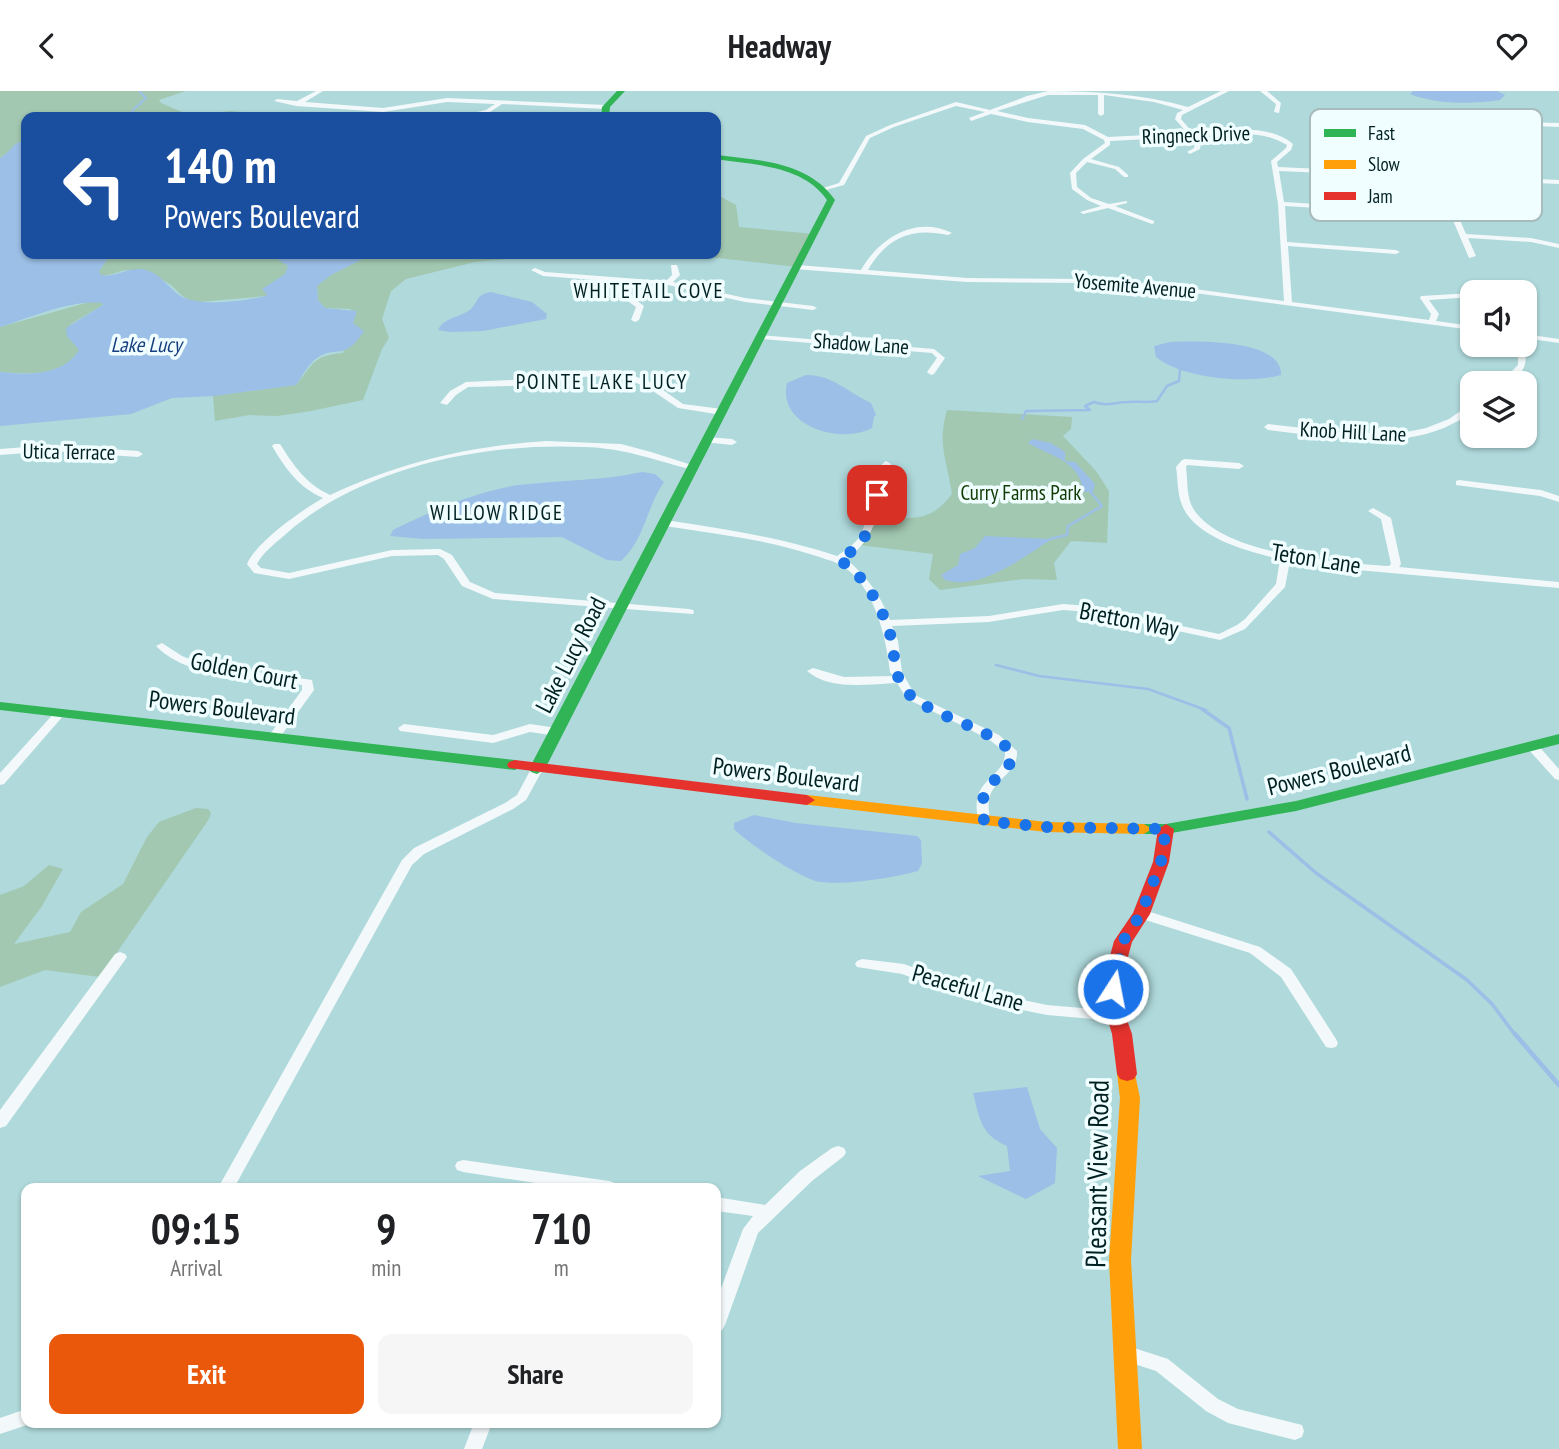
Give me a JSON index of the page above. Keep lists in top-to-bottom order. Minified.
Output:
{"streets":{"street":["Ringneck Drive","Yosemite Avenue","Shadow Lane","Knob Hill Lane","Utica Terrace","Teton Lane","Bretton Way","Lake Lucy Road","Golden Court","Powers Boulevard","Peaceful Lane","Pleasant View Road"]},"crossings":[["Yosemite Avenue","Lake Lucy Road"],["Shadow Lane","Lake Lucy Road"],["Lake Lucy Road","Powers Boulevard"],["Golden Court","Powers Boulevard"],["Powers Boulevard","Pleasant View Road"],["Peaceful Lane","Pleasant View Road"]],"districts":["WHITETAIL COVE","POINTE LAKE LUCY","WILLOW RIDGE"],"water":["Lake Lucy"],"parks":["Curry Farms Park"],"legend":["Fast","Slow","Jam"],"page":{"header":"Headway","turn":["140 m","Powers Boulevard"],"eta":["09:15","Arrival","9","min","710","m"],"buttons":["Exit","Share"]}}
